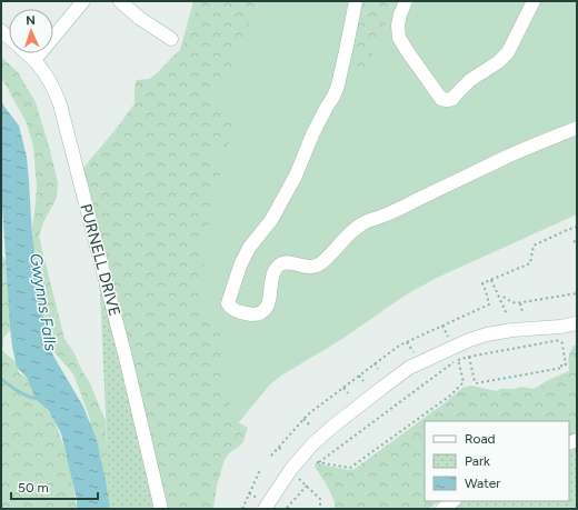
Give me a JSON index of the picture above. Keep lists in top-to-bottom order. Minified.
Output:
{"streets":{"street":["PURNELL DRIVE"]},"water":["Gwynns Falls"],"legend":["Road","Park","Water"],"scale_bar":"50 m","north":"top"}
